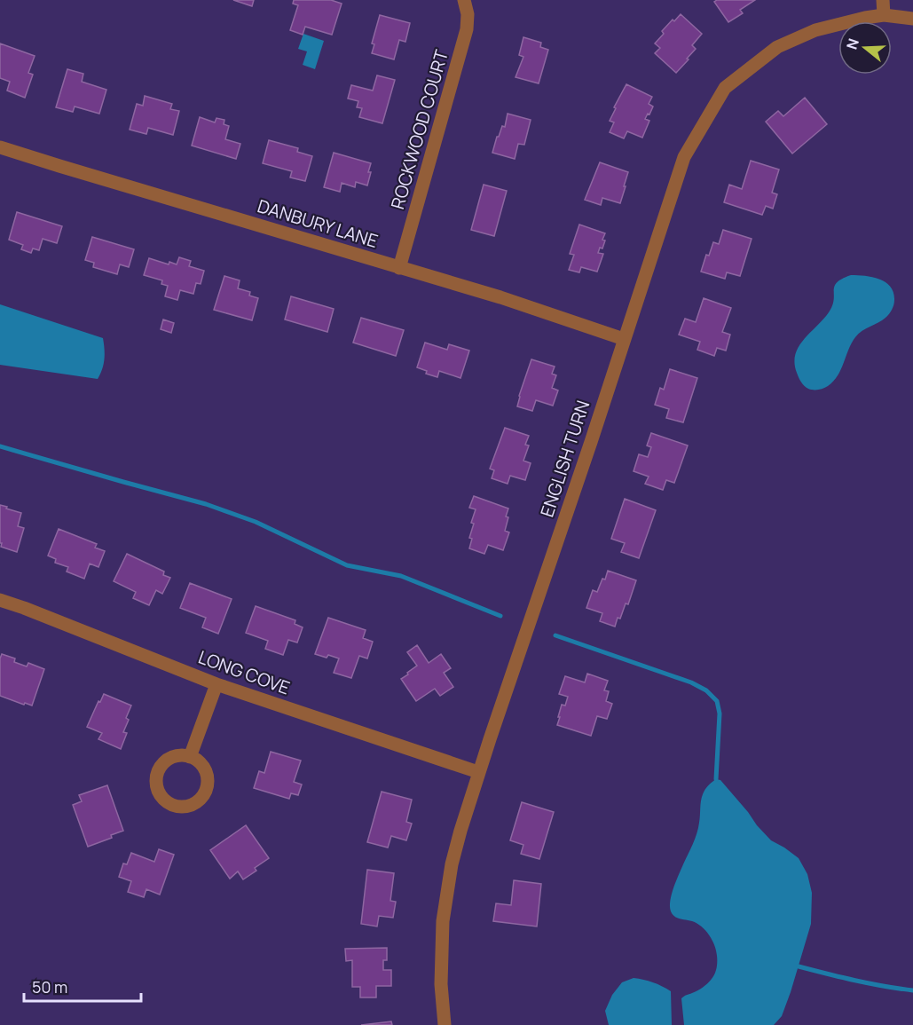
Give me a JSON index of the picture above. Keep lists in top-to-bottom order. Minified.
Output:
{"streets":{"street":["ROCKWOOD COURT","DANBURY LANE","ENGLISH TURN","LONG COVE"]},"crossings":[["ROCKWOOD COURT","DANBURY LANE"],["DANBURY LANE","ENGLISH TURN"],["ENGLISH TURN","LONG COVE"]],"scale_bar":"50 m","north":"left"}
